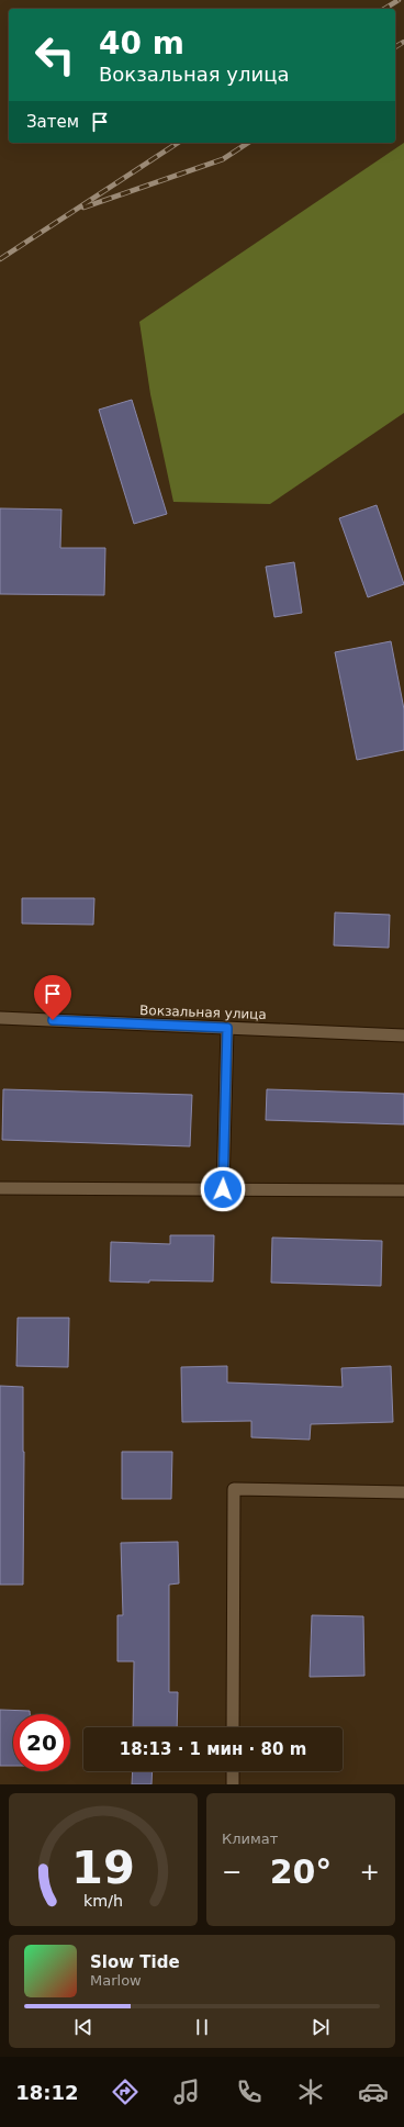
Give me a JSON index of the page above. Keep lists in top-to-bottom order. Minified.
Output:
{"streets":{"street":["Вокзальная улица"]},"page":{"turn":["40 m","Вокзальная улица"],"then":"Затем","limit":"20","trip":"18:13 · 1 мин · 80 m","tile":"Климат","heat":["−","20°","+"],"song":["Slow Tide","Marlow"],"tabs":"18:12","gauge":["19","km/h"]}}
